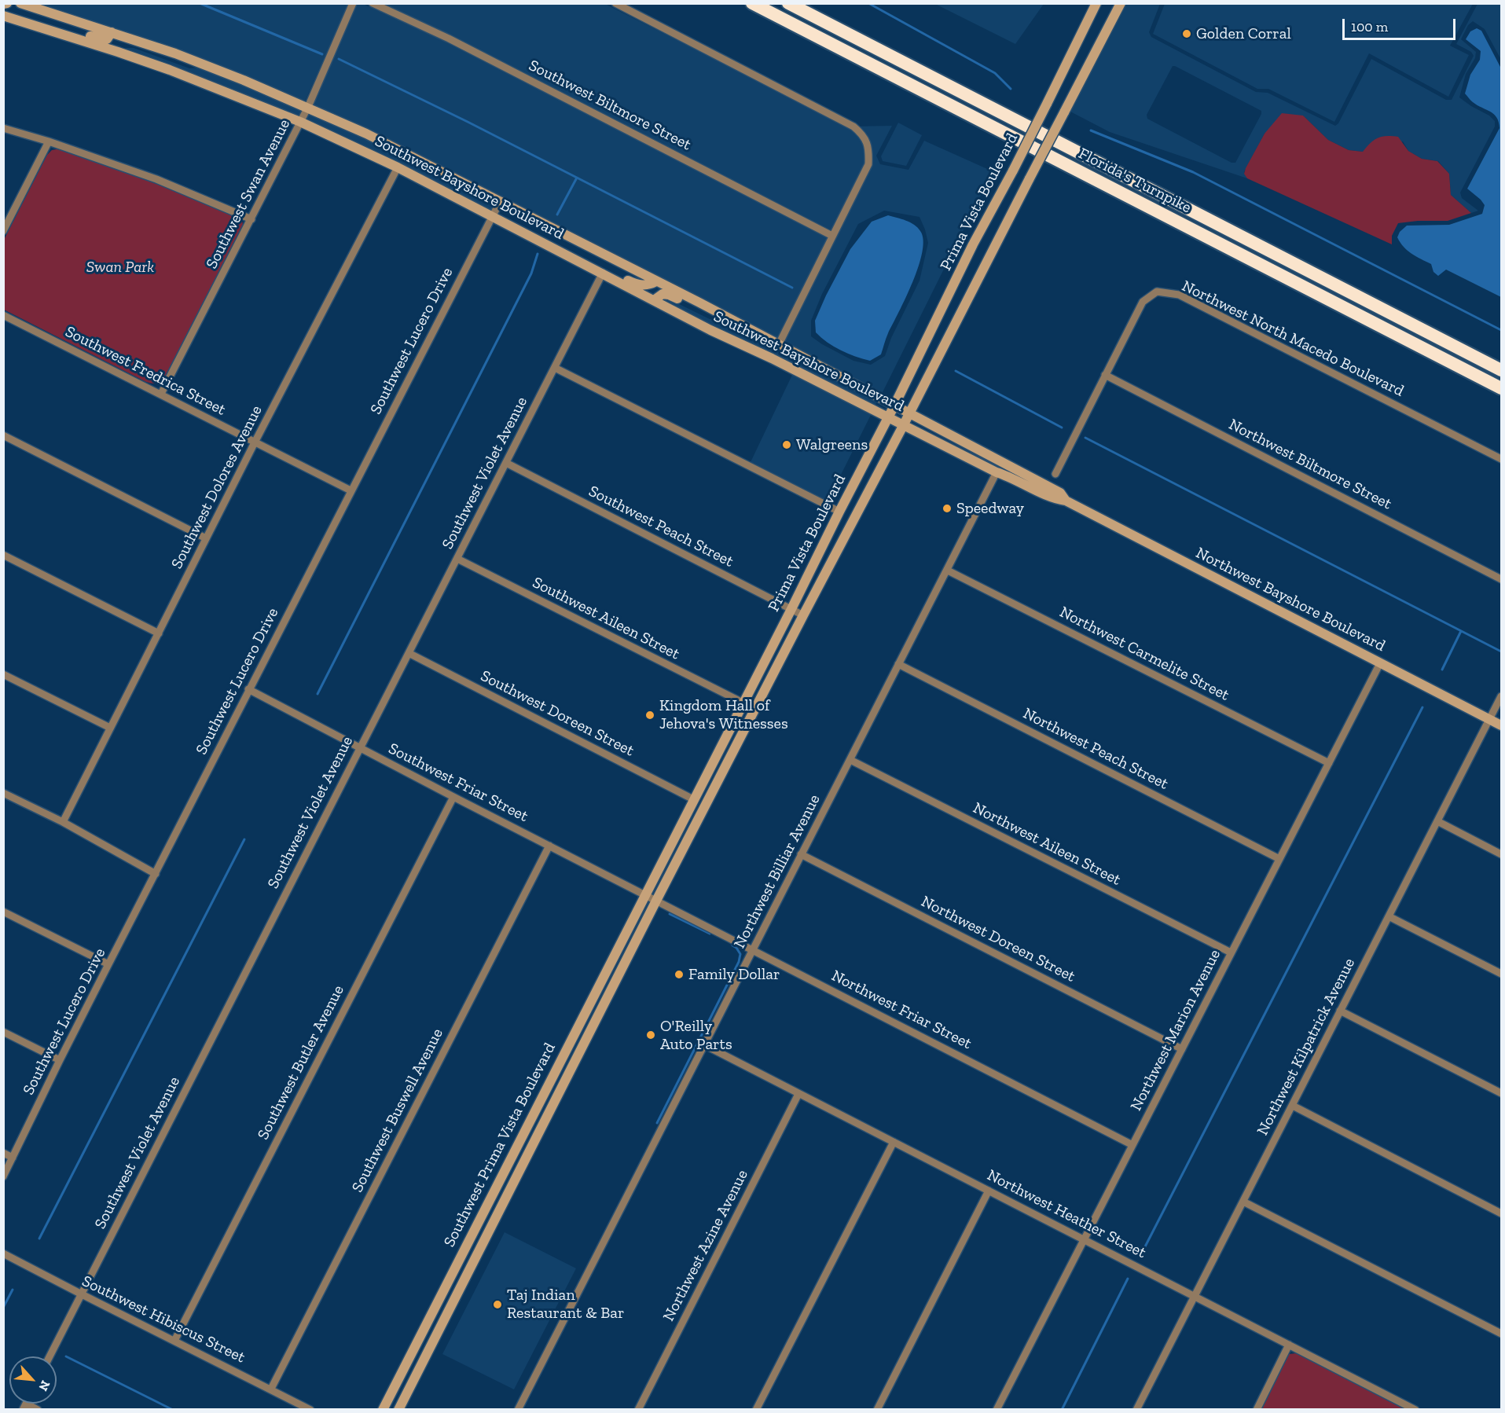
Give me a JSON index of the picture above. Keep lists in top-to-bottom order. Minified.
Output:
{"streets":{"highway":["Florida's Turnpike"],"main road":["Southwest Bayshore Boulevard","Prima Vista Boulevard","Northwest Bayshore Boulevard","Southwest Prima Vista Boulevard"],"street":["Southwest Biltmore Street","Southwest Swan Avenue","Northwest North Macedo Boulevard","Southwest Lucero Drive","Southwest Fredrica Street","Northwest Biltmore Street","Southwest Violet Avenue","Southwest Dolores Avenue","Southwest Peach Street","Southwest Aileen Street","Northwest Carmelite Street","Southwest Doreen Street","Northwest Peach Street","Southwest Friar Street","Northwest Aileen Street","Northwest Billiar Avenue","Northwest Doreen Street","Northwest Friar Street","Northwest Marion Avenue","Northwest Kilpatrick Avenue","Southwest Butler Avenue","Southwest Buswell Avenue","Northwest Heather Street","Northwest Azine Avenue","Southwest Hibiscus Street"]},"crossings":[["Southwest Bayshore Boulevard","Southwest Swan Avenue"],["Southwest Bayshore Boulevard","Prima Vista Boulevard"],["Southwest Bayshore Boulevard","Southwest Lucero Drive"],["Southwest Bayshore Boulevard","Southwest Violet Avenue"],["Southwest Bayshore Boulevard","Southwest Dolores Avenue"],["Southwest Bayshore Boulevard","Northwest Bayshore Boulevard"],["Southwest Swan Avenue","Southwest Fredrica Street"],["Prima Vista Boulevard","Southwest Peach Street"],["Prima Vista Boulevard","Northwest Bayshore Boulevard"],["Prima Vista Boulevard","Southwest Aileen Street"],["Prima Vista Boulevard","Southwest Doreen Street"],["Prima Vista Boulevard","Southwest Friar Street"],["Prima Vista Boulevard","Northwest Friar Street"],["Prima Vista Boulevard","Southwest Prima Vista Boulevard"],["Northwest North Macedo Boulevard","Northwest Biltmore Street"],["Southwest Lucero Drive","Southwest Fredrica Street"],["Southwest Lucero Drive","Southwest Friar Street"],["Southwest Fredrica Street","Southwest Dolores Avenue"],["Southwest Violet Avenue","Southwest Peach Street"],["Southwest Violet Avenue","Southwest Aileen Street"],["Southwest Violet Avenue","Southwest Doreen Street"],["Southwest Violet Avenue","Southwest Friar Street"],["Southwest Violet Avenue","Southwest Hibiscus Street"],["Northwest Bayshore Boulevard","Northwest Billiar Avenue"],["Northwest Bayshore Boulevard","Northwest Marion Avenue"],["Northwest Bayshore Boulevard","Northwest Kilpatrick Avenue"],["Northwest Carmelite Street","Northwest Billiar Avenue"],["Northwest Carmelite Street","Northwest Marion Avenue"],["Northwest Peach Street","Northwest Billiar Avenue"],["Northwest Peach Street","Northwest Marion Avenue"],["Southwest Friar Street","Northwest Friar Street"],["Southwest Friar Street","Southwest Butler Avenue"],["Southwest Friar Street","Southwest Buswell Avenue"],["Southwest Friar Street","Southwest Prima Vista Boulevard"],["Northwest Aileen Street","Northwest Billiar Avenue"],["Northwest Aileen Street","Northwest Marion Avenue"],["Northwest Billiar Avenue","Northwest Doreen Street"],["Northwest Billiar Avenue","Northwest Friar Street"],["Northwest Billiar Avenue","Northwest Heather Street"],["Northwest Doreen Street","Northwest Marion Avenue"],["Northwest Friar Street","Northwest Marion Avenue"],["Northwest Friar Street","Southwest Prima Vista Boulevard"],["Northwest Marion Avenue","Northwest Heather Street"],["Northwest Kilpatrick Avenue","Northwest Heather Street"],["Southwest Butler Avenue","Southwest Hibiscus Street"],["Southwest Buswell Avenue","Southwest Hibiscus Street"],["Northwest Heather Street","Northwest Azine Avenue"]],"parks":["Swan Park"],"places":["Golden Corral","Walgreens","Speedway","Kingdom Hall of Jehova's Witnesses","Family Dollar","O'Reilly Auto Parts","Taj Indian Restaurant & Bar"],"scale_bar":"100 m","north":"bottom right"}
